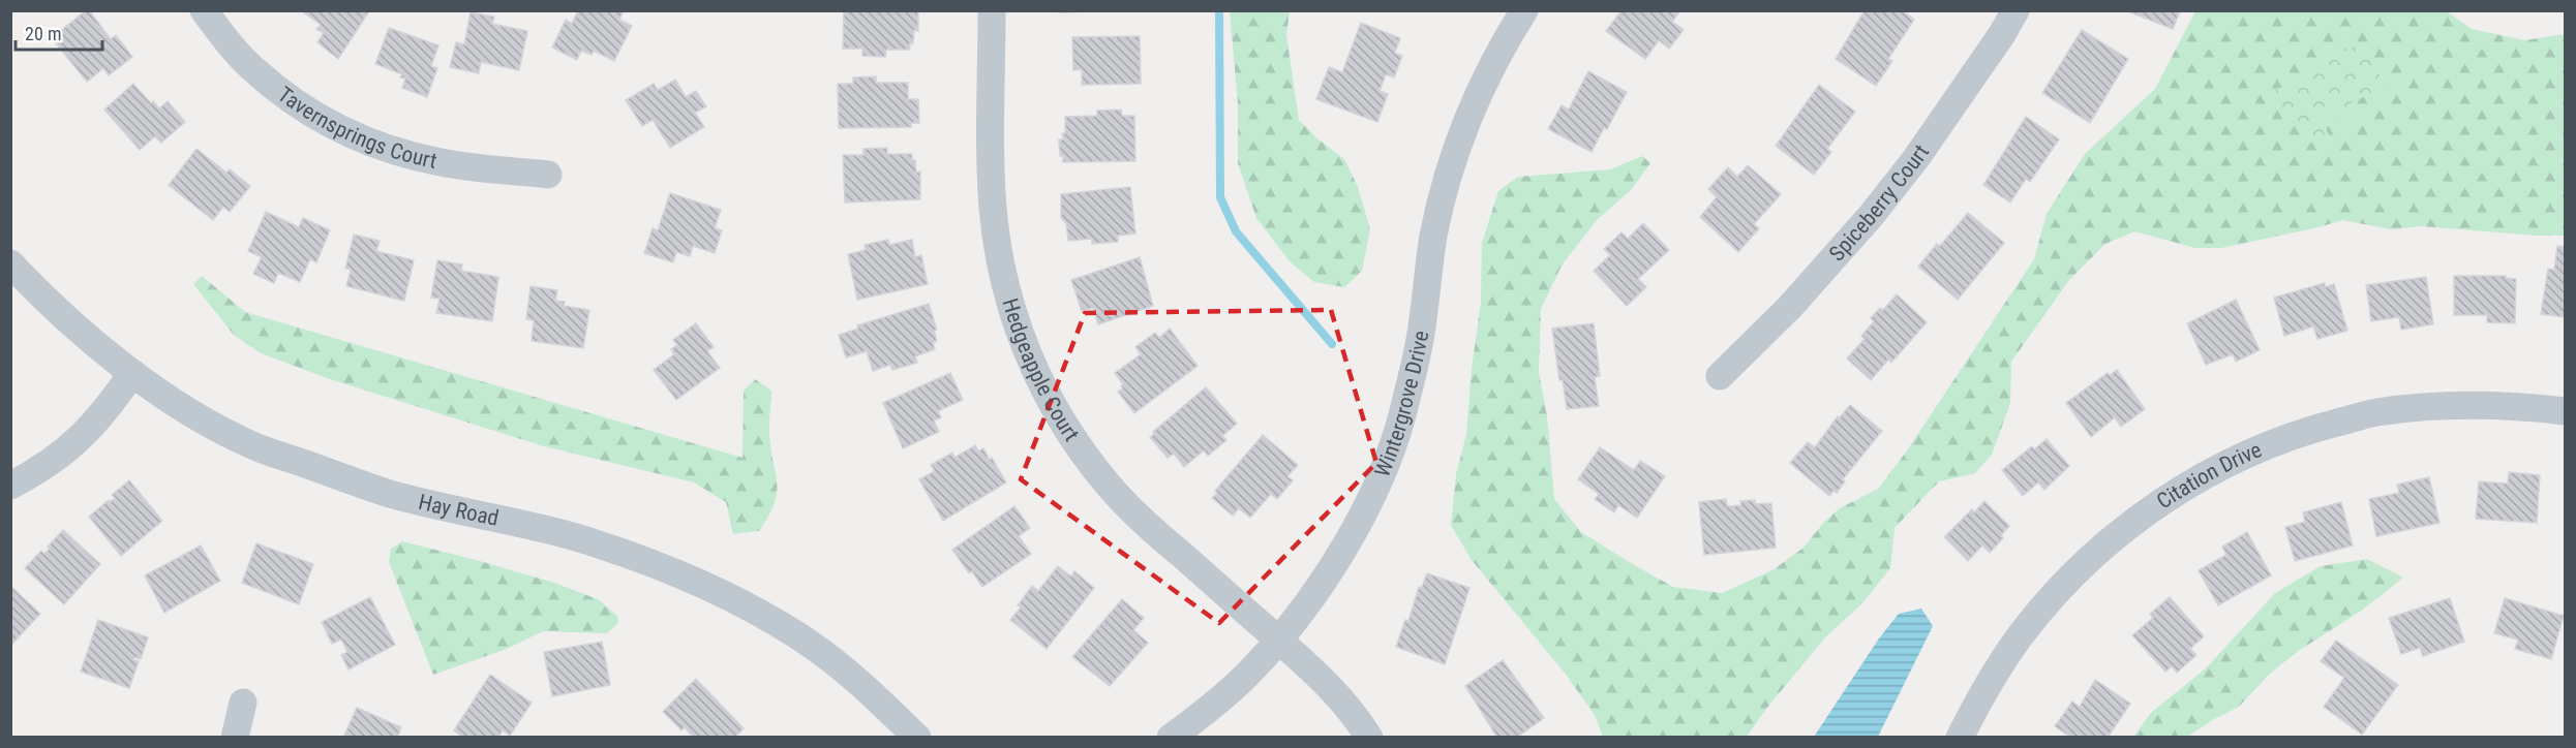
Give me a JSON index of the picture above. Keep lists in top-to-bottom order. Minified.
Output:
{"streets":{"street":["Tavernsprings Court","Spiceberry Court","Hedgeapple Court","Wintergrove Drive","Citation Drive","Hay Road"]},"crossings":[["Hedgeapple Court","Wintergrove Drive"]],"scale_bar":"20 m"}
